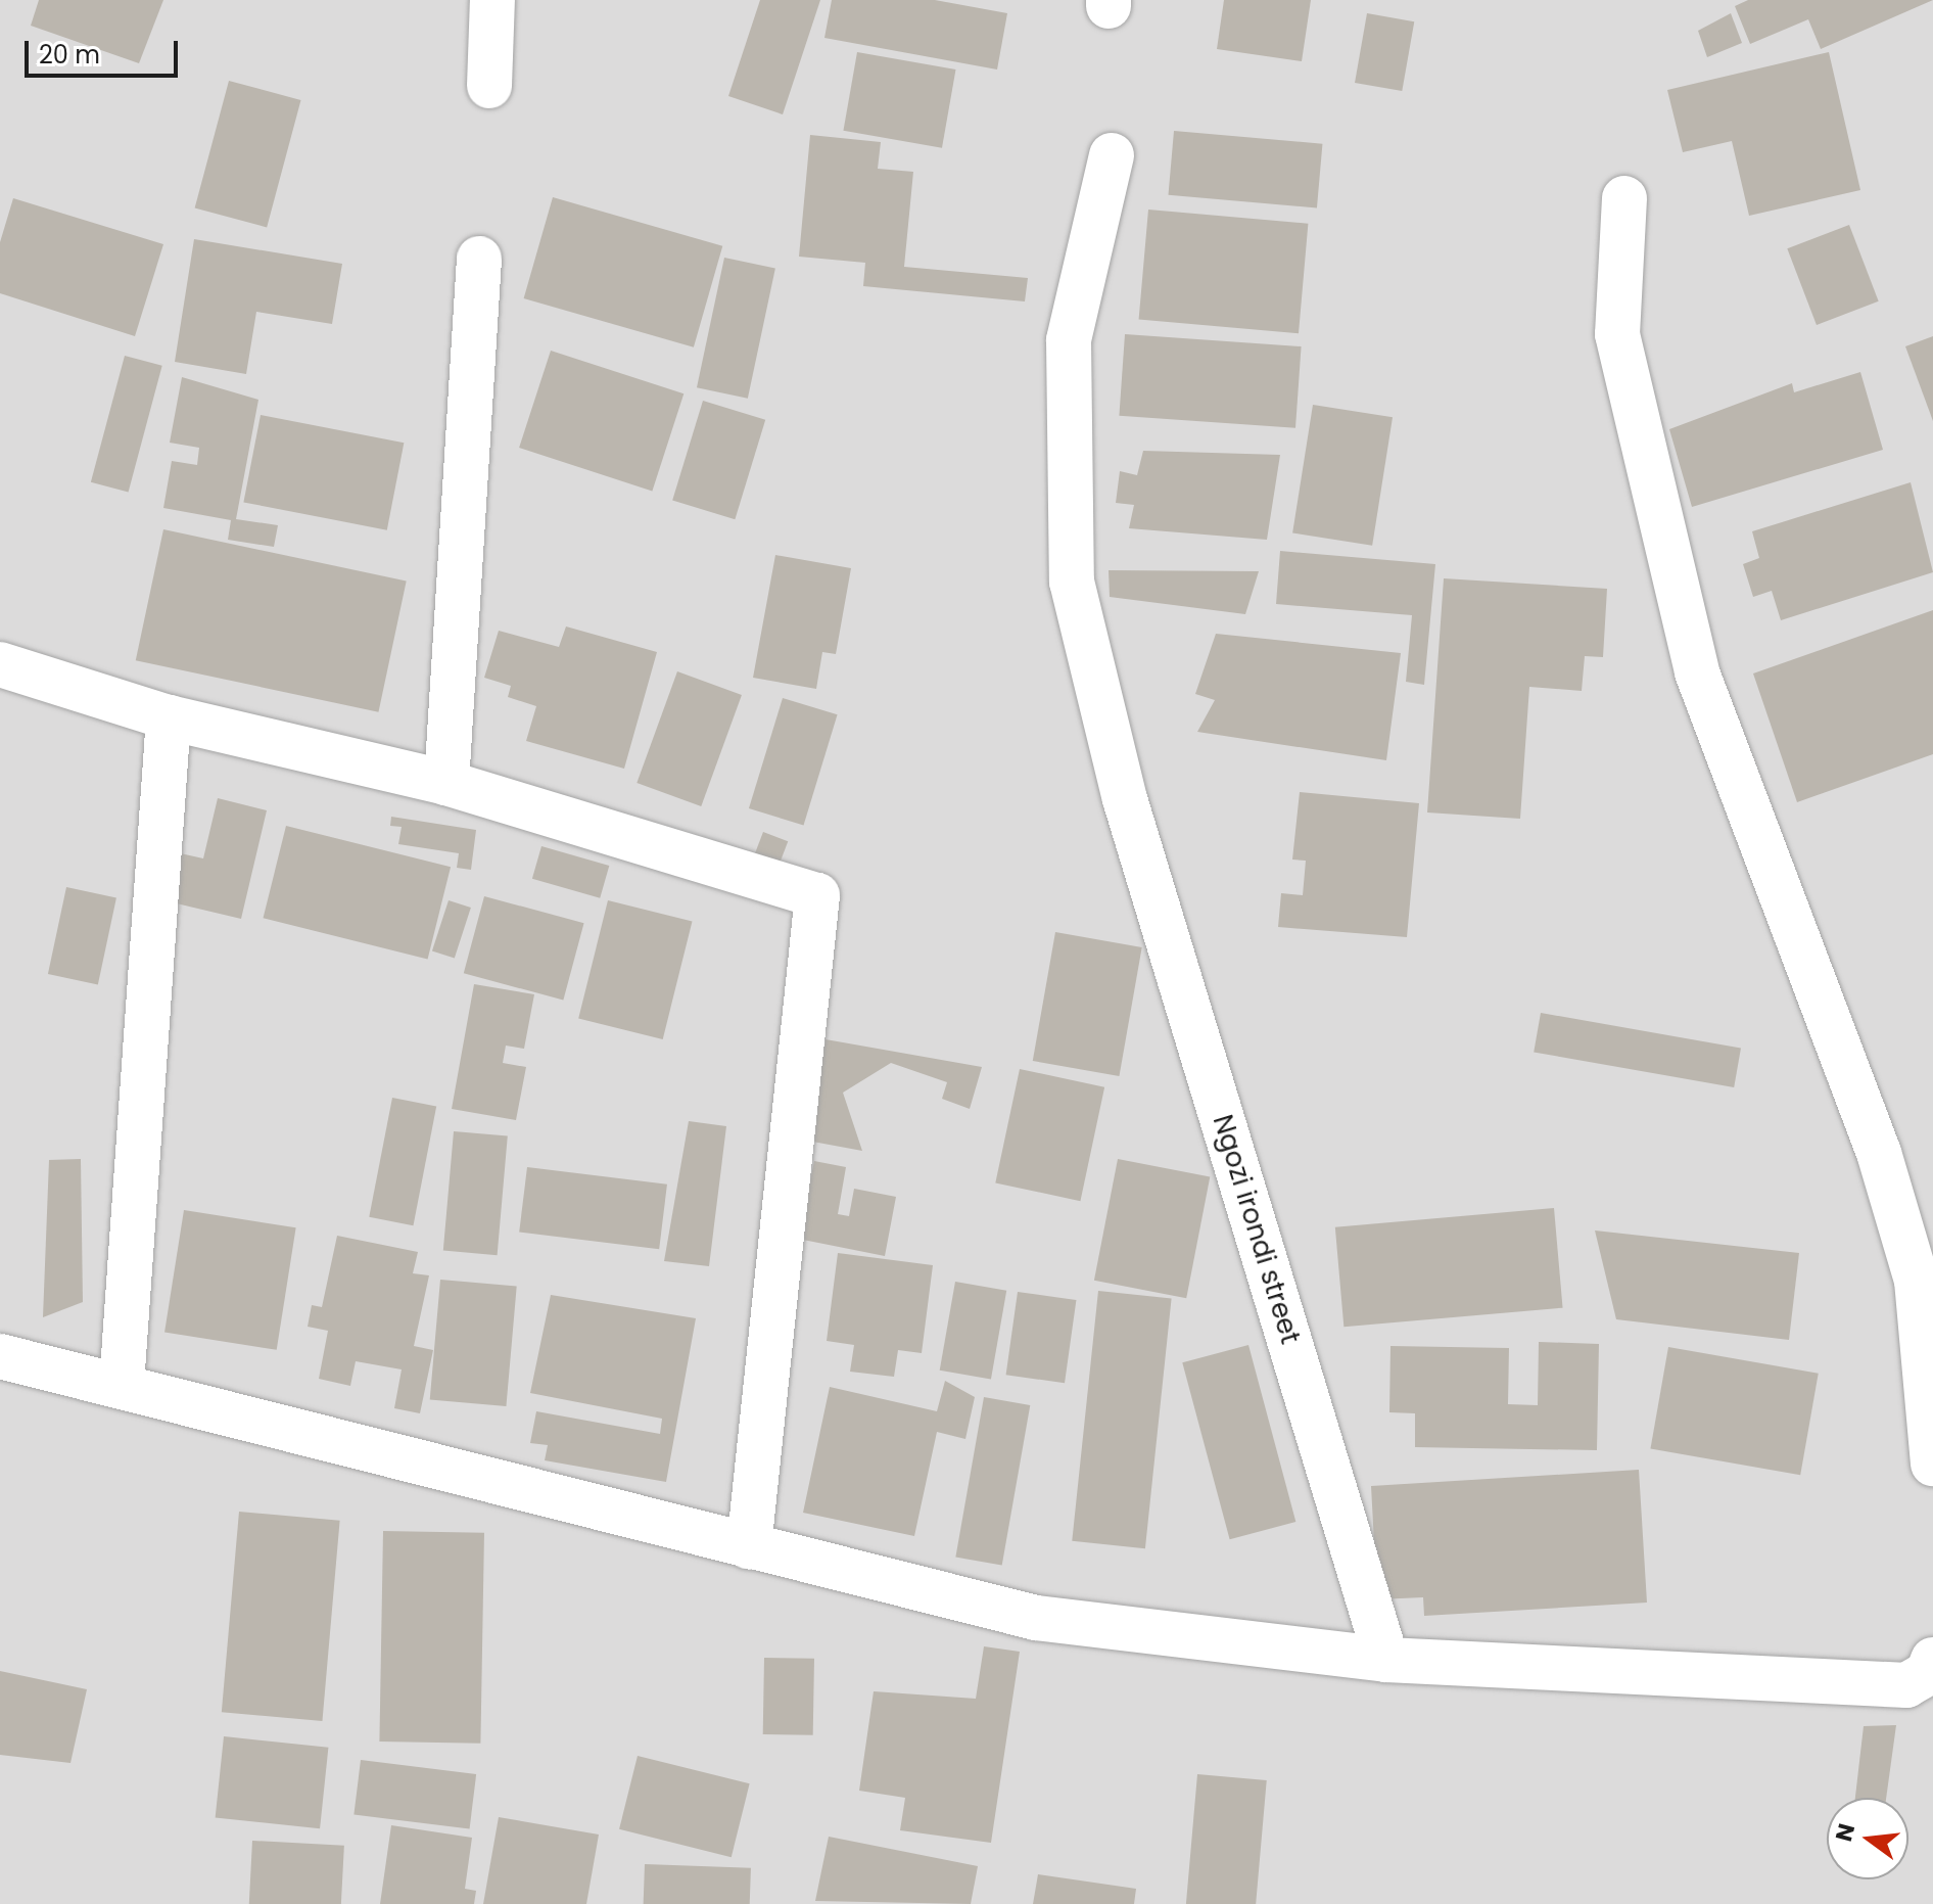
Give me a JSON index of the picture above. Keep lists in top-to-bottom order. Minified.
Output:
{"streets":{"street":["Ngozi irondi street"]},"scale_bar":"20 m","north":"left"}
